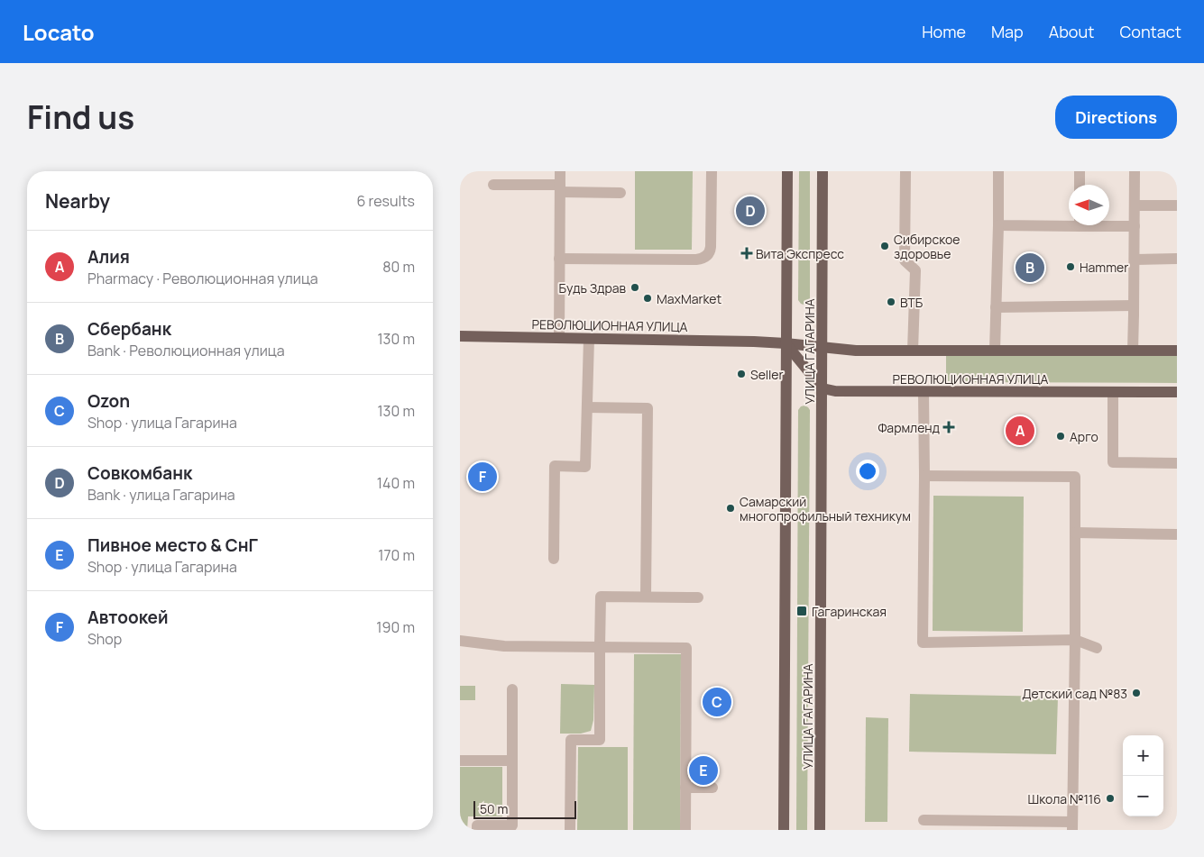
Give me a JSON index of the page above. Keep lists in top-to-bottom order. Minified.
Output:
{"streets":{"main road":["РЕВОЛЮЦИОННАЯ УЛИЦА","УЛИЦА ГАГАРИНА"]},"crossings":[["РЕВОЛЮЦИОННАЯ УЛИЦА","УЛИЦА ГАГАРИНА"]],"places":{"other":["Сибирское здоровье","Hammer","Будь Здрав","MaxMarket","ВТБ","Seller","Арго","Самарский многопрофильный техникум","Детский сад №83","Школа №116"],"health":["Вита Экспресс","Фармленд"],"transit":["Гагаринская"]},"scale_bar":"50 m","north":"left","page":{"header":"Locato","nav":["Home","Map","About","Contact"],"title":"Find us","buttons":"Directions","heading":["Nearby","6 results"],"pins":["D","B","A","F","C","E"],"list":[{"mark":"A","name":"Алия","note":"Pharmacy · Революционная улица","value":"80 m"},{"mark":"B","name":"Сбербанк","note":"Bank · Революционная улица","value":"130 m"},{"mark":"C","name":"Ozon","note":"Shop · улица Гагарина","value":"130 m"},{"mark":"D","name":"Совкомбанк","note":"Bank · улица Гагарина","value":"140 m"},{"mark":"E","name":"Пивное место & СнГ","note":"Shop · улица Гагарина","value":"170 m"},{"mark":"F","name":"Автоокей","note":"Shop","value":"190 m"}],"map_buttons":["+","−"],"scale":"50 m"}}
